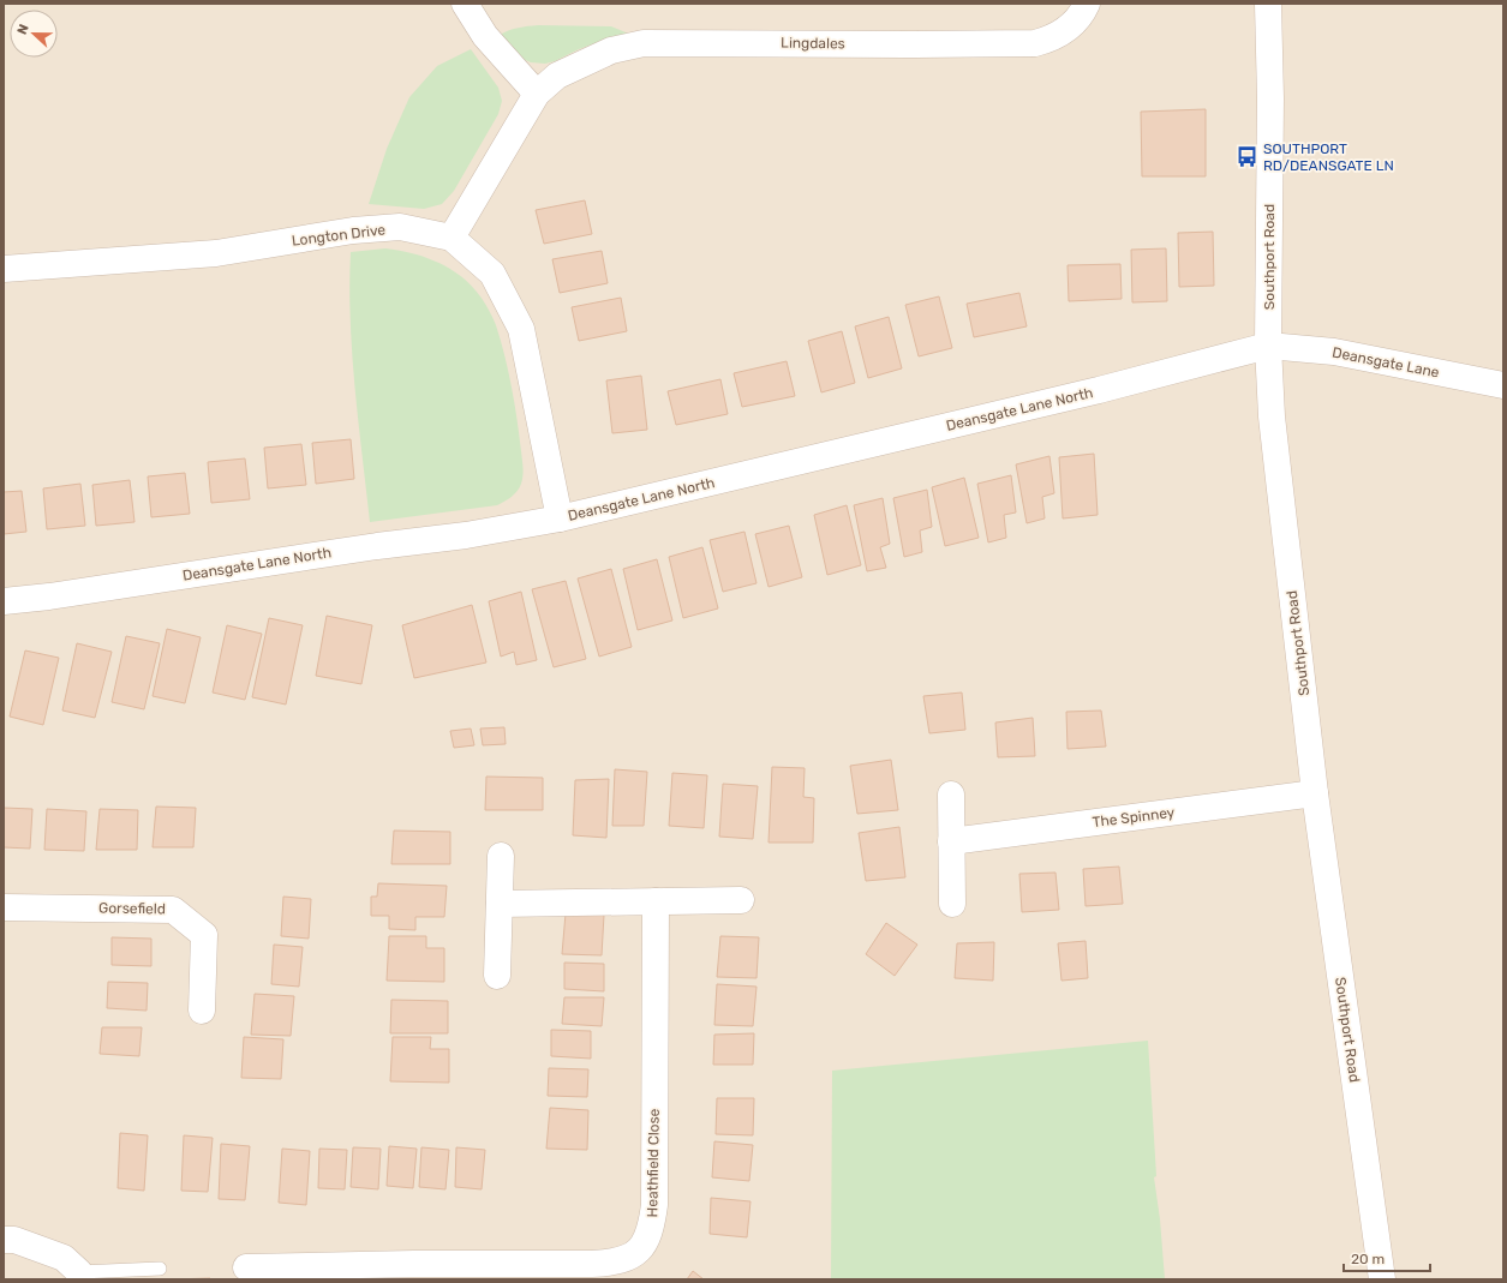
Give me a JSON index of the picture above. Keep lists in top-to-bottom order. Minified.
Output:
{"streets":{"street":["Lingdales","Longton Drive","Southport Road","Deansgate Lane","Deansgate Lane North","The Spinney","Gorsefield","Heathfield Close"]},"crossings":[["Lingdales","Longton Drive"],["Longton Drive","Deansgate Lane North"],["Southport Road","Deansgate Lane"],["Southport Road","Deansgate Lane North"],["Southport Road","The Spinney"],["Deansgate Lane","Deansgate Lane North"]],"places":{"bus stop":["SOUTHPORT RD/DEANSGATE LN"]},"scale_bar":"20 m","north":"left"}
